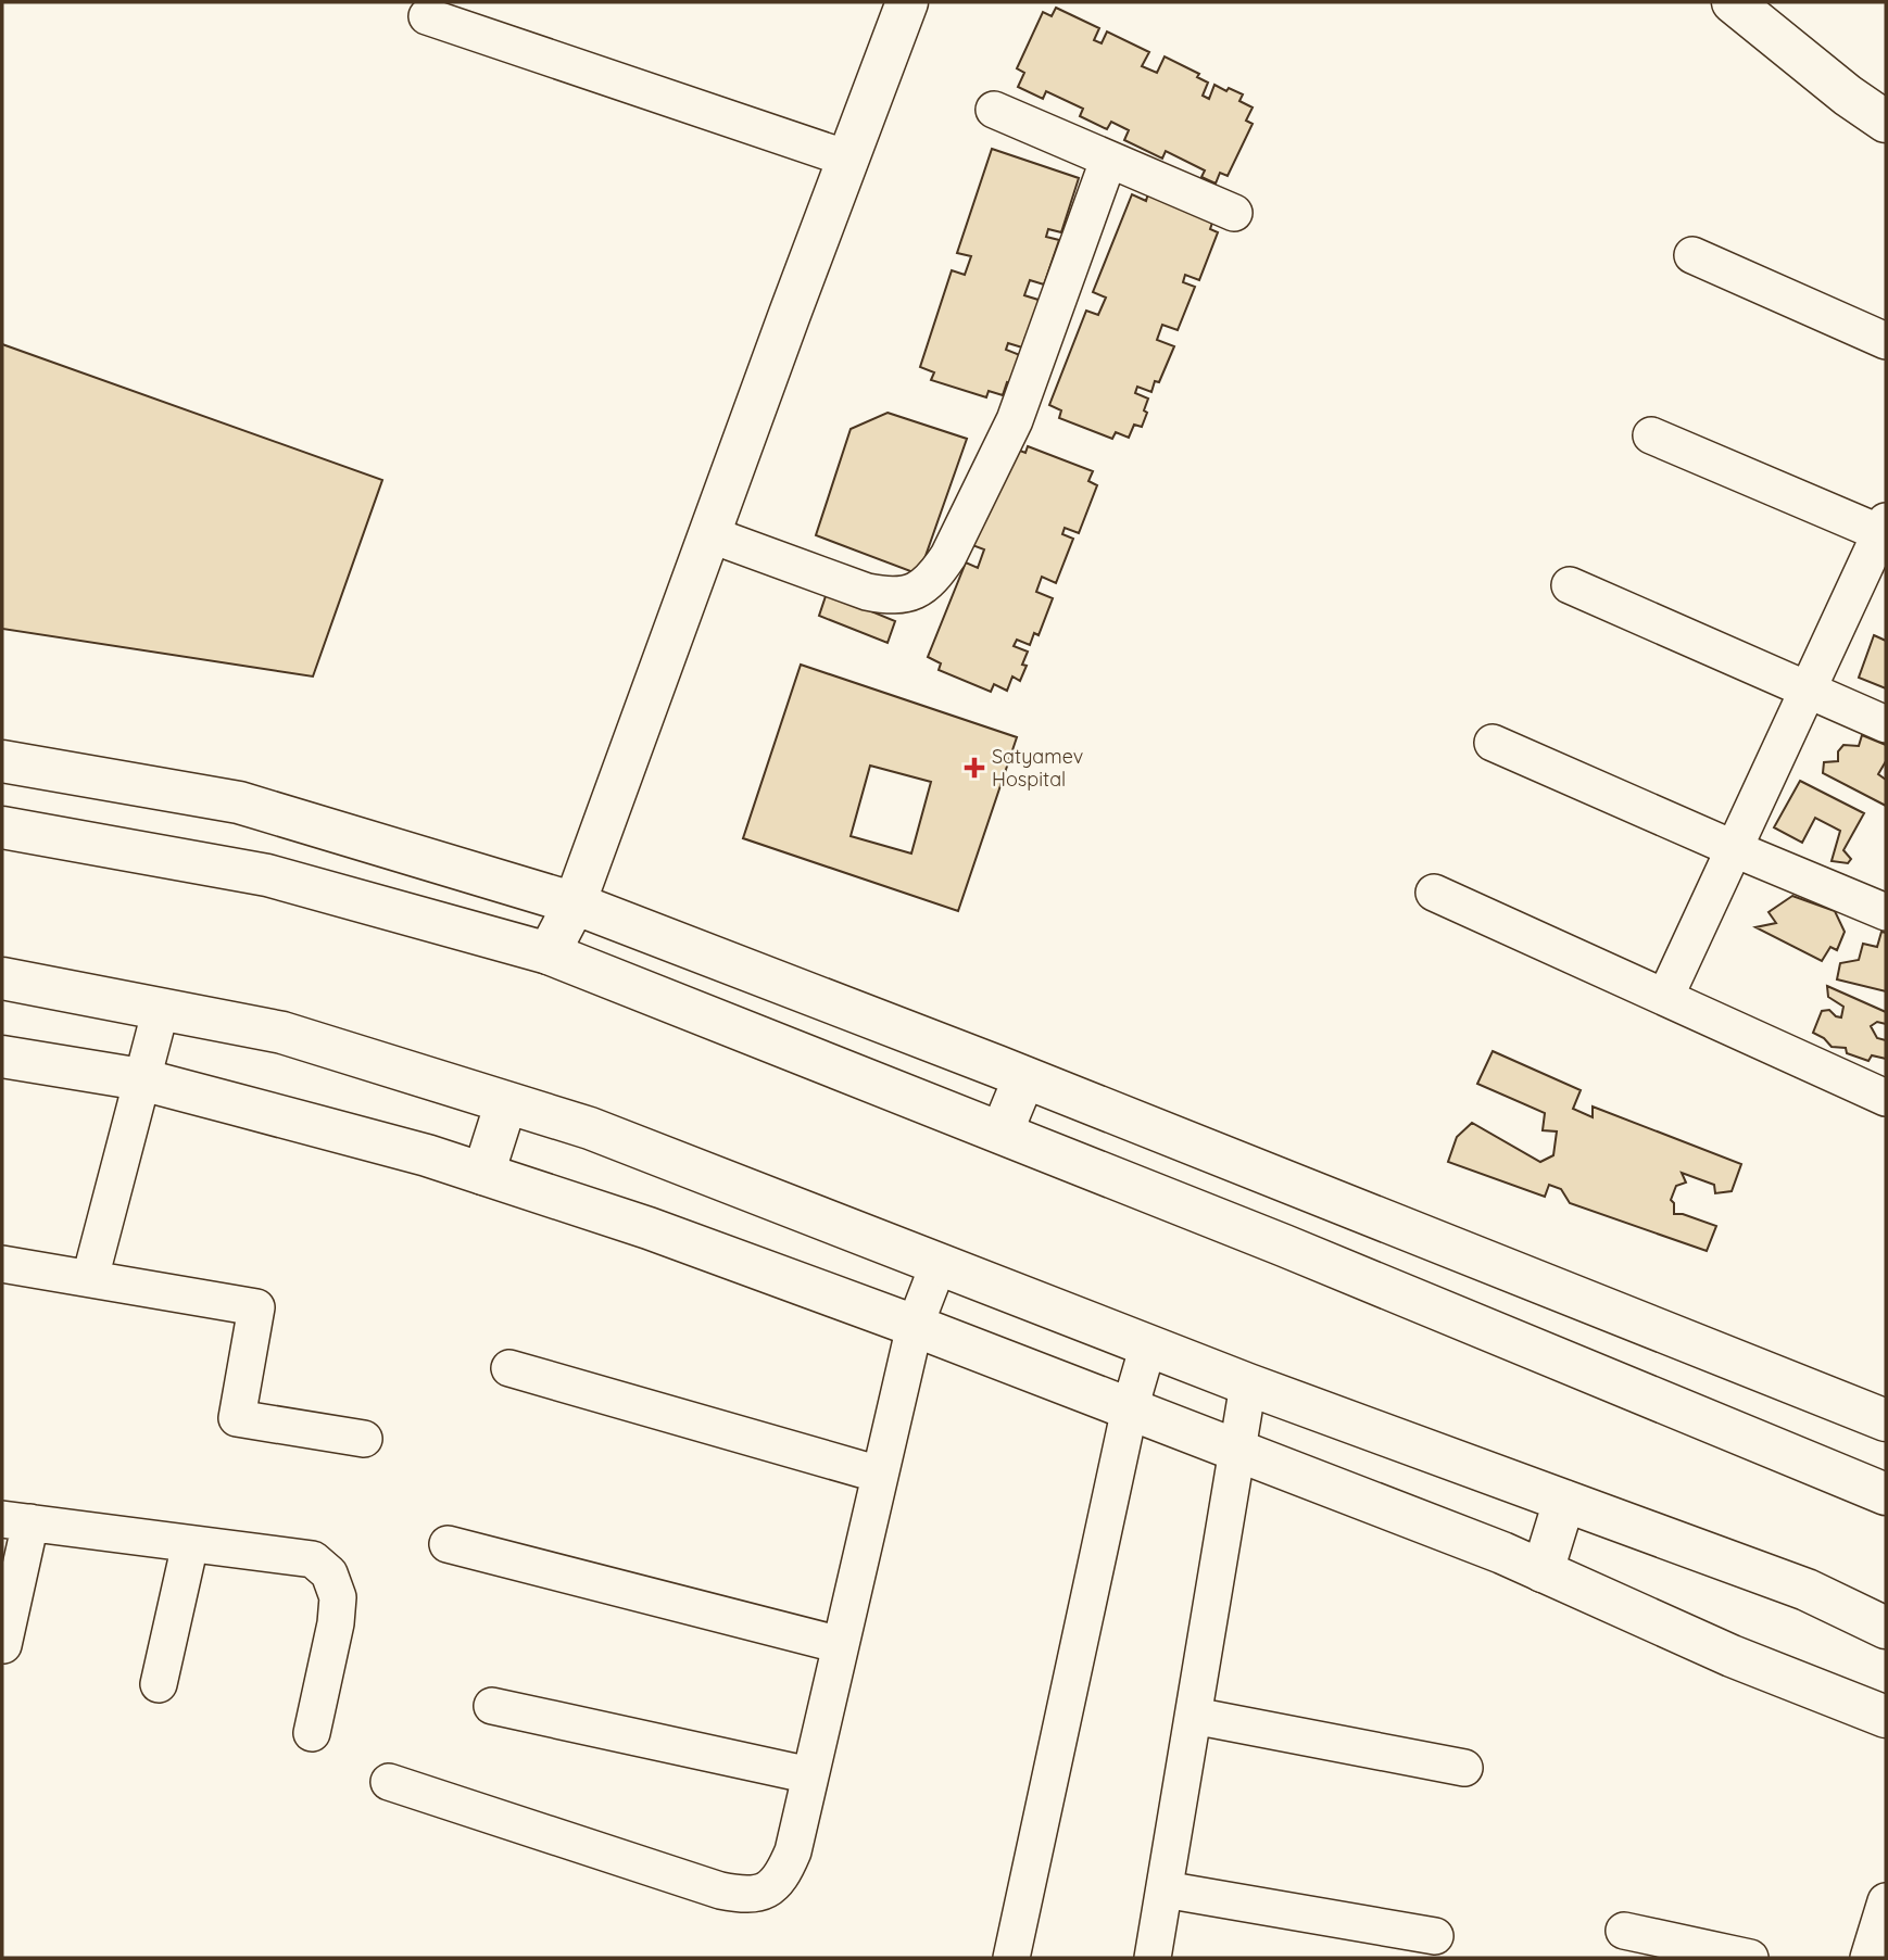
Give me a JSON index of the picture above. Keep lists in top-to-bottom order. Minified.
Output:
{"places":{"health":["Satyamev Hospital"]}}
